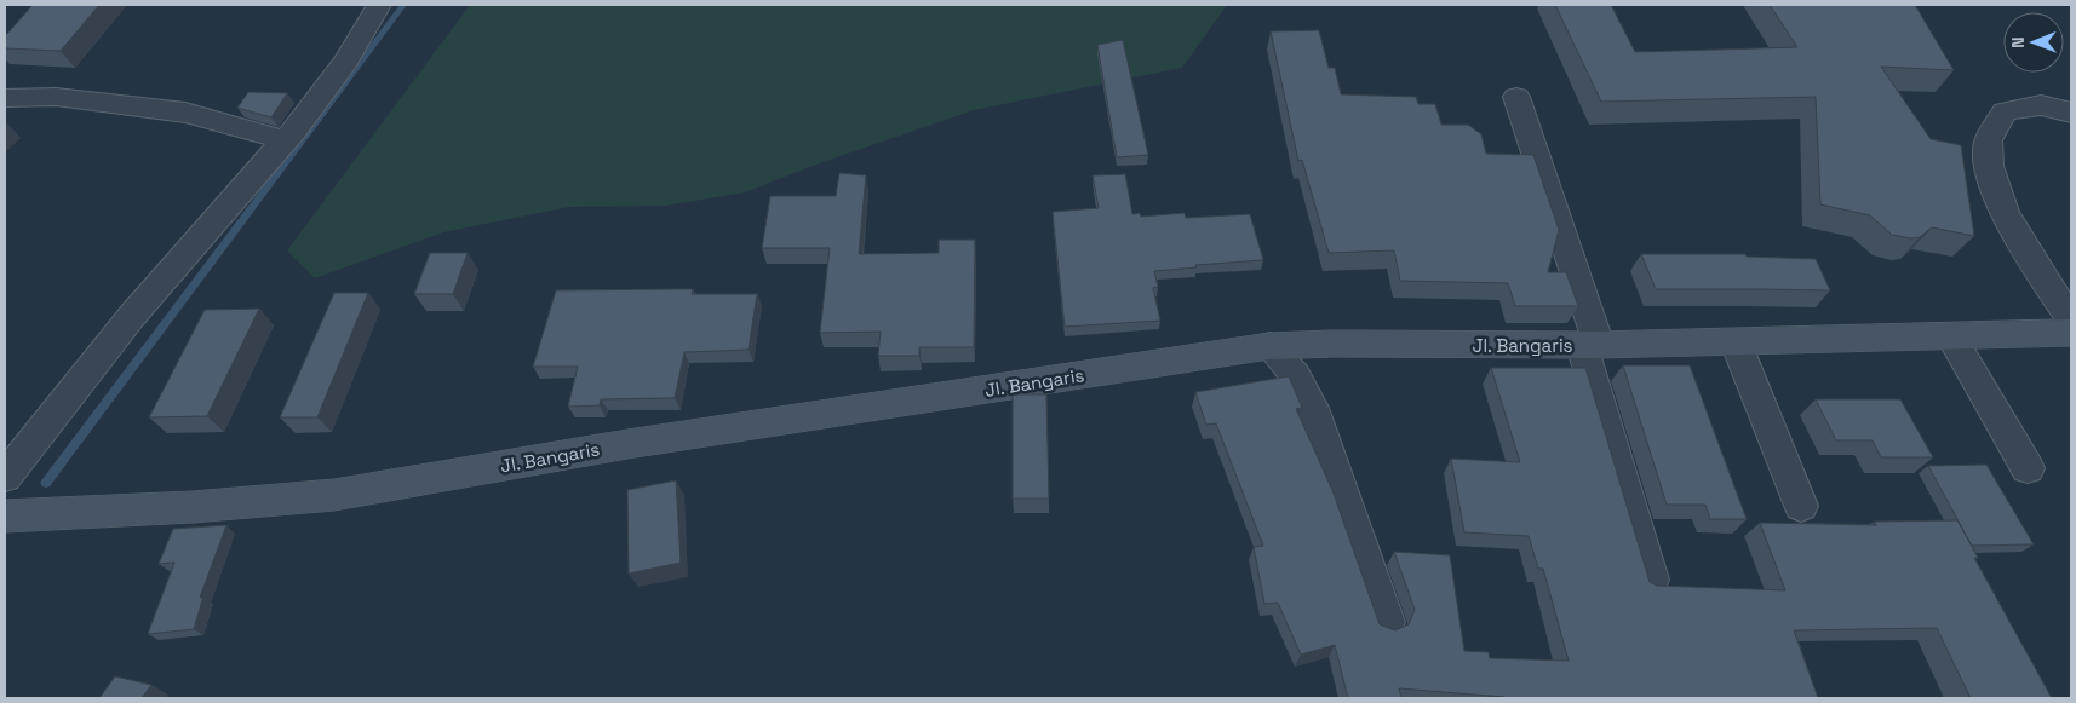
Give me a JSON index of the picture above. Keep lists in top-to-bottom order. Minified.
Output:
{"streets":{"street":["Jl. Bangaris"]},"north":"left"}
